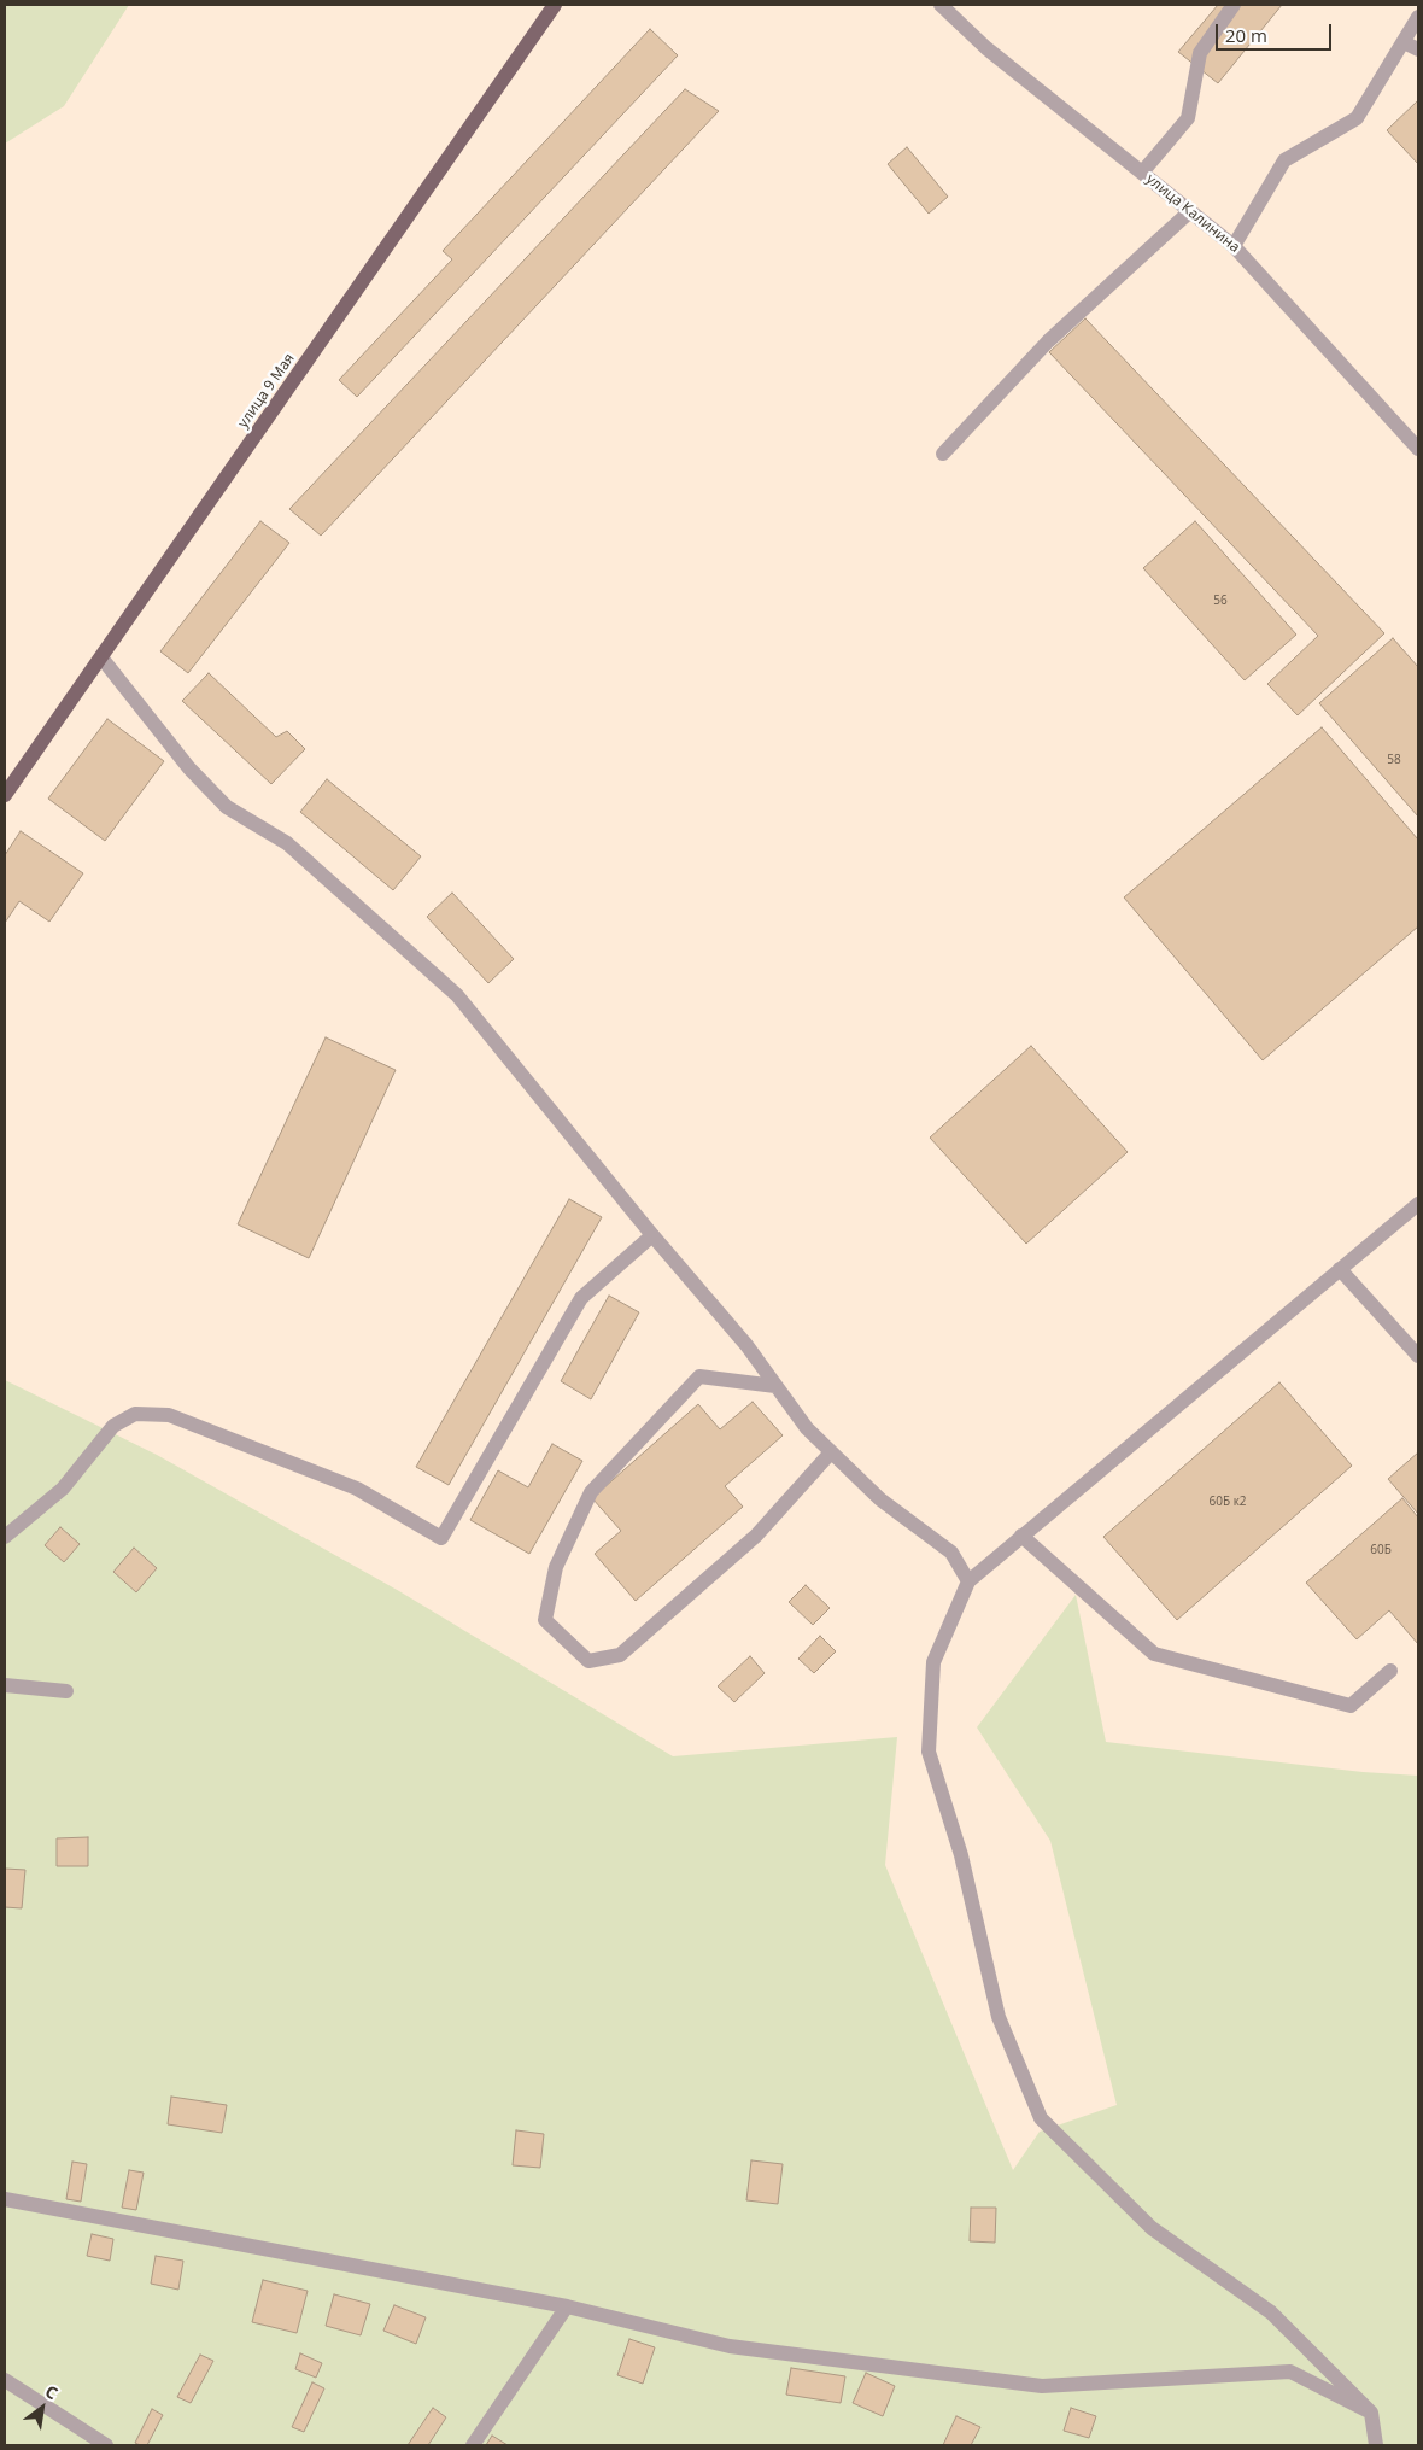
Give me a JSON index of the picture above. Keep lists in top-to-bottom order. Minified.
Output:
{"streets":{"main road":["улица 9 Мая"],"street":["улица Калинина"]},"house_numbers":["56","58","60Б к2","60Б"],"scale_bar":"20 m","north":"top right"}
